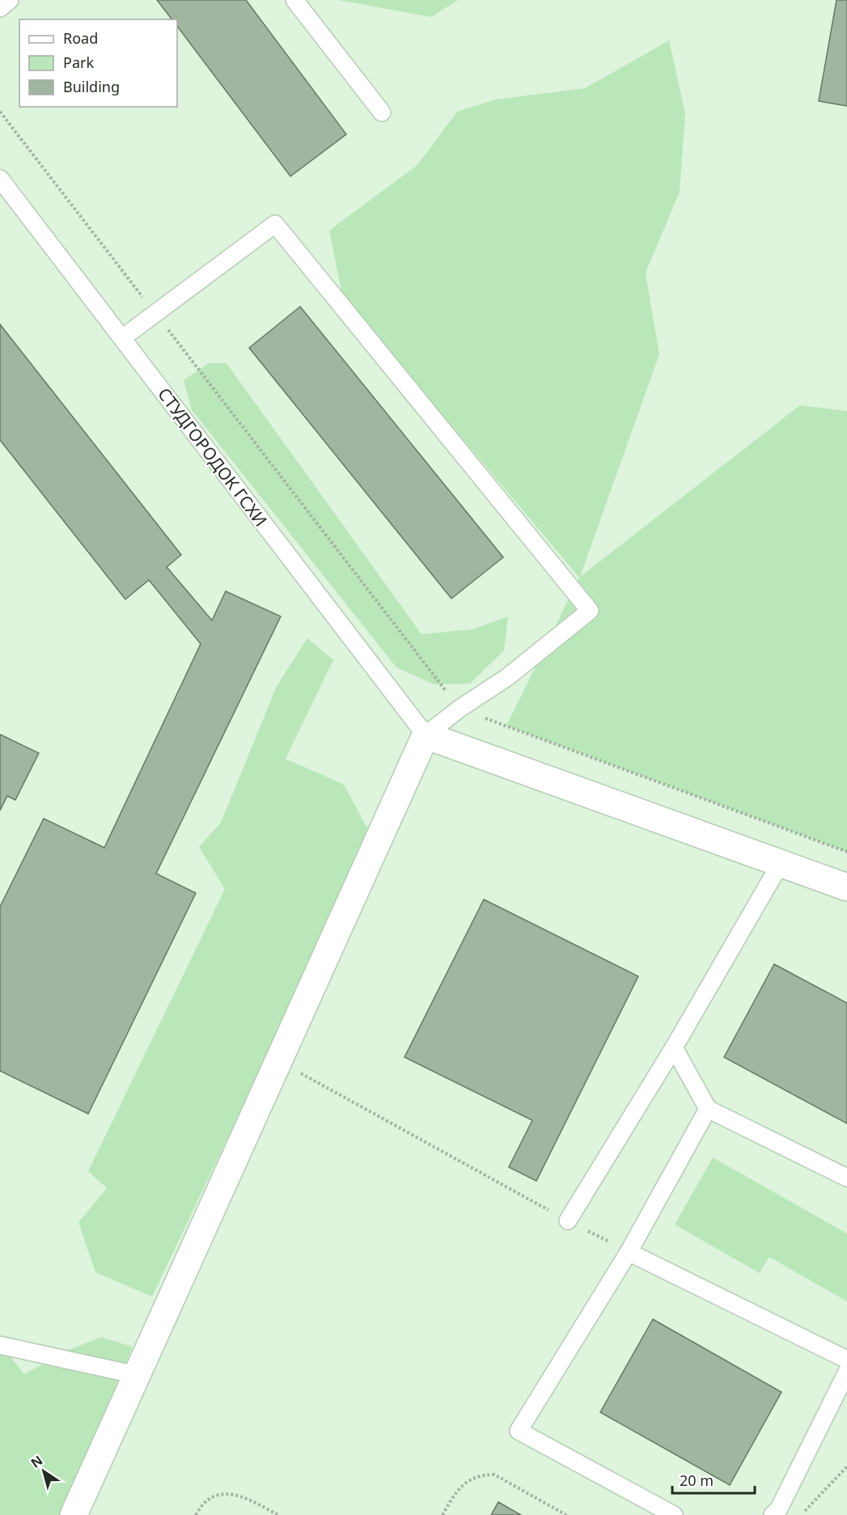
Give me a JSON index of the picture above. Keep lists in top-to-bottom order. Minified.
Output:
{"streets":{"lane":["СТУДГОРОДОК ГСХИ"]},"legend":["Road","Park","Building"],"scale_bar":"20 m","north":"top left"}
